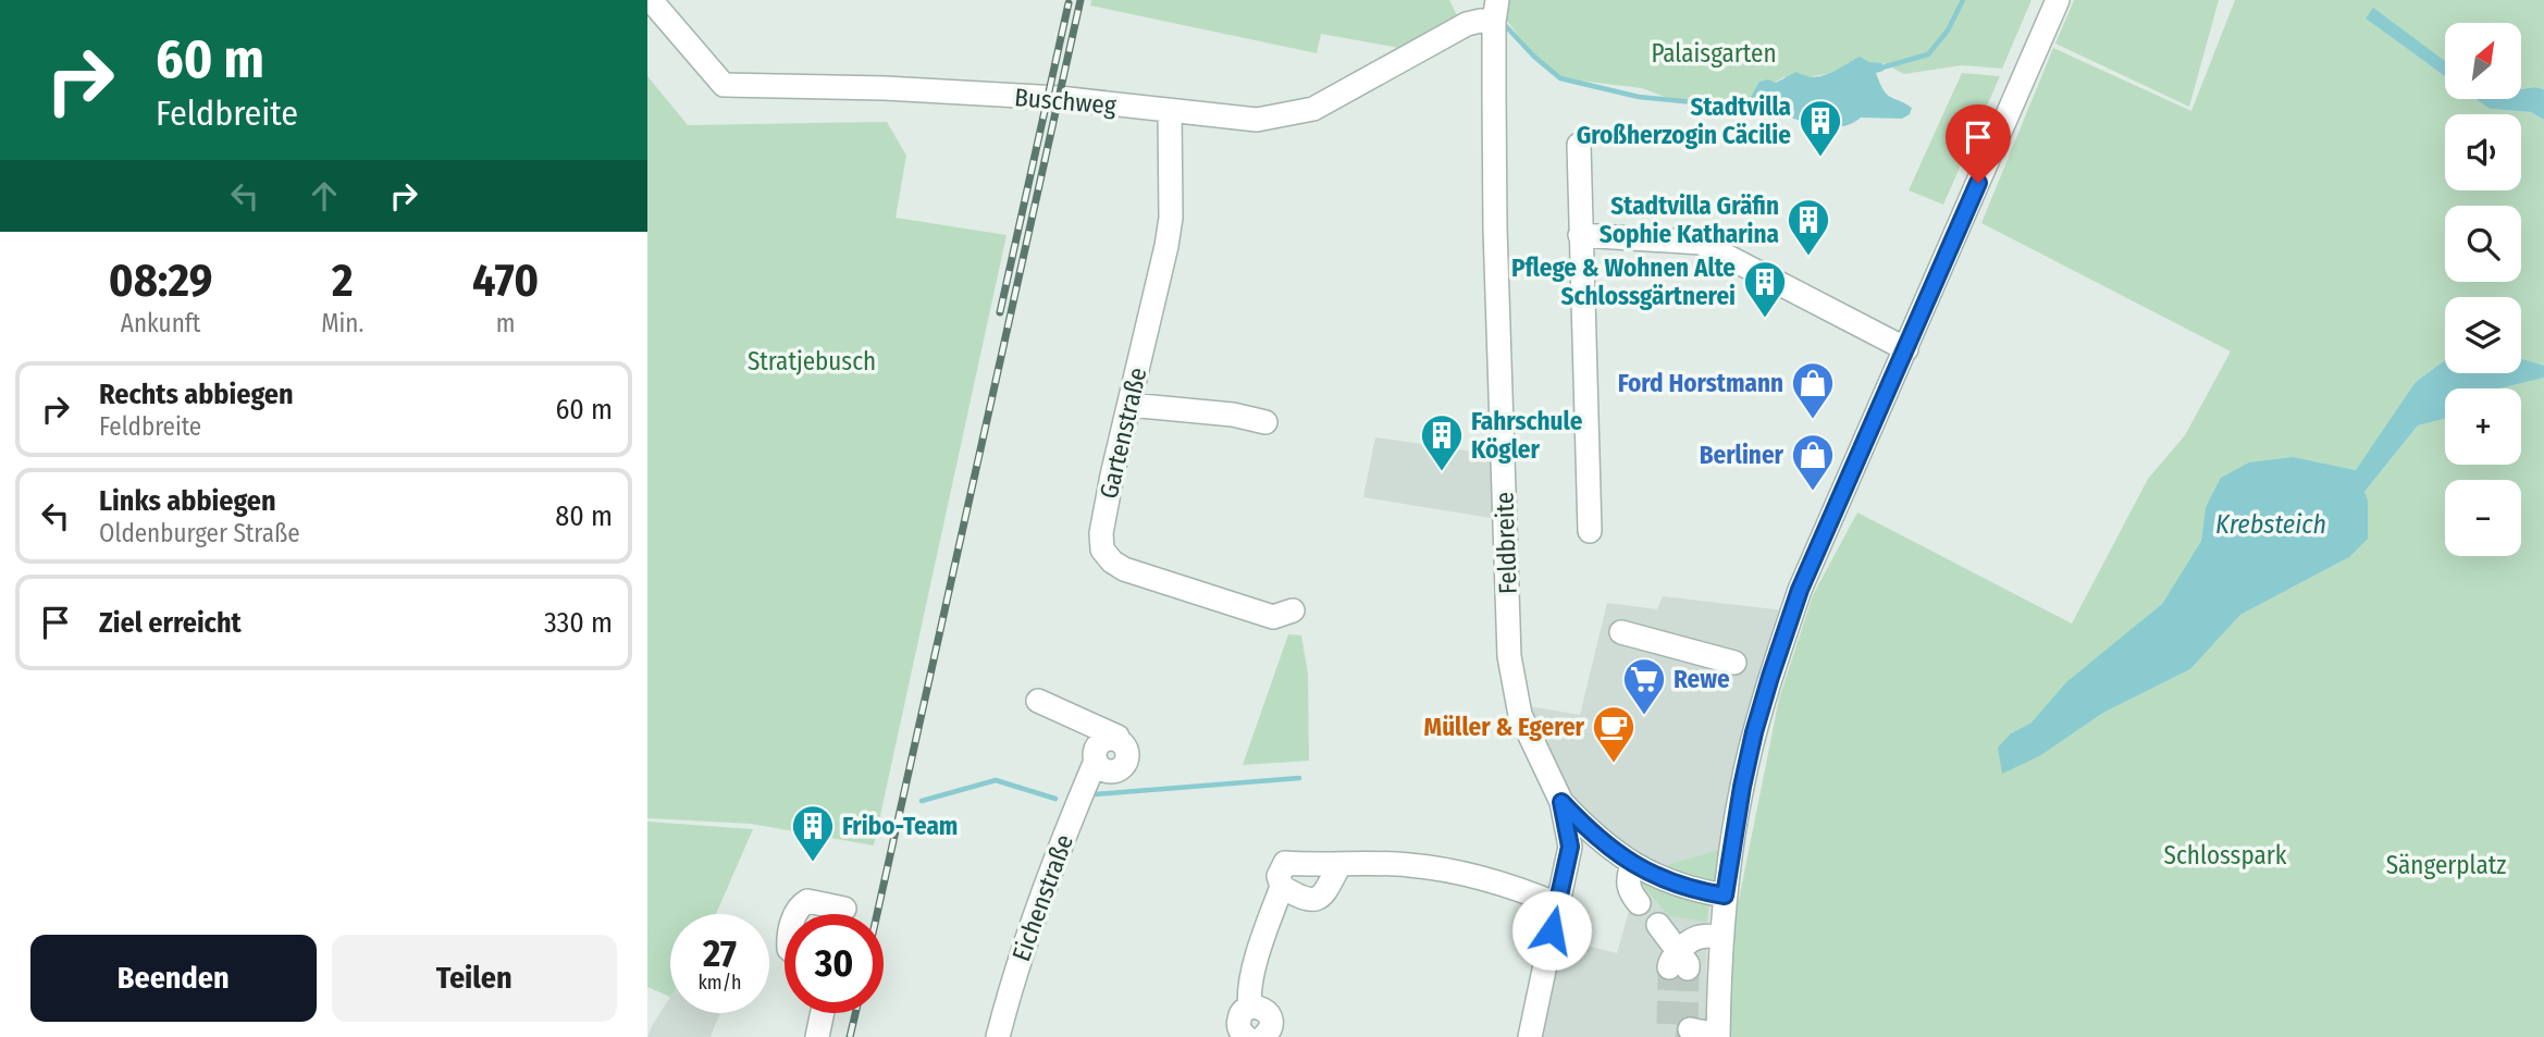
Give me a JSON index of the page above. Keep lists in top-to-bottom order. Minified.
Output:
{"streets":{"street":["Buschweg","Gartenstraße","Feldbreite","Eichenstraße"]},"crossings":[["Buschweg","Gartenstraße"],["Buschweg","Feldbreite"]],"water":["Krebsteich"],"parks":["Palaisgarten","Stratjebusch","Schlosspark","Sängerplatz"],"places":{"building":["Stadtvilla Großherzogin Cäcilie","Stadtvilla Gräfin Sophie Katharina","Pflege & Wohnen Alte Schlossgärtnerei","Fahrschule Kögler","Fribo-Team"],"shop":["Ford Horstmann","Berliner"],"supermarket":["Rewe"],"cafe":["Müller & Egerer"]},"north":"top right","page":{"turn":["60 m","Feldbreite"],"map_buttons":["+","−"],"eta":["08:29","Ankunft","2","Min.","470","m"],"list":[{"name":"Rechts abbiegen","note":"Feldbreite","value":"60 m"},{"name":"Links abbiegen","note":"Oldenburger Straße","value":"80 m"},{"name":"Ziel erreicht","value":"330 m"}],"speed":"27 km/h","limit":"30","buttons":["Beenden","Teilen"]}}
